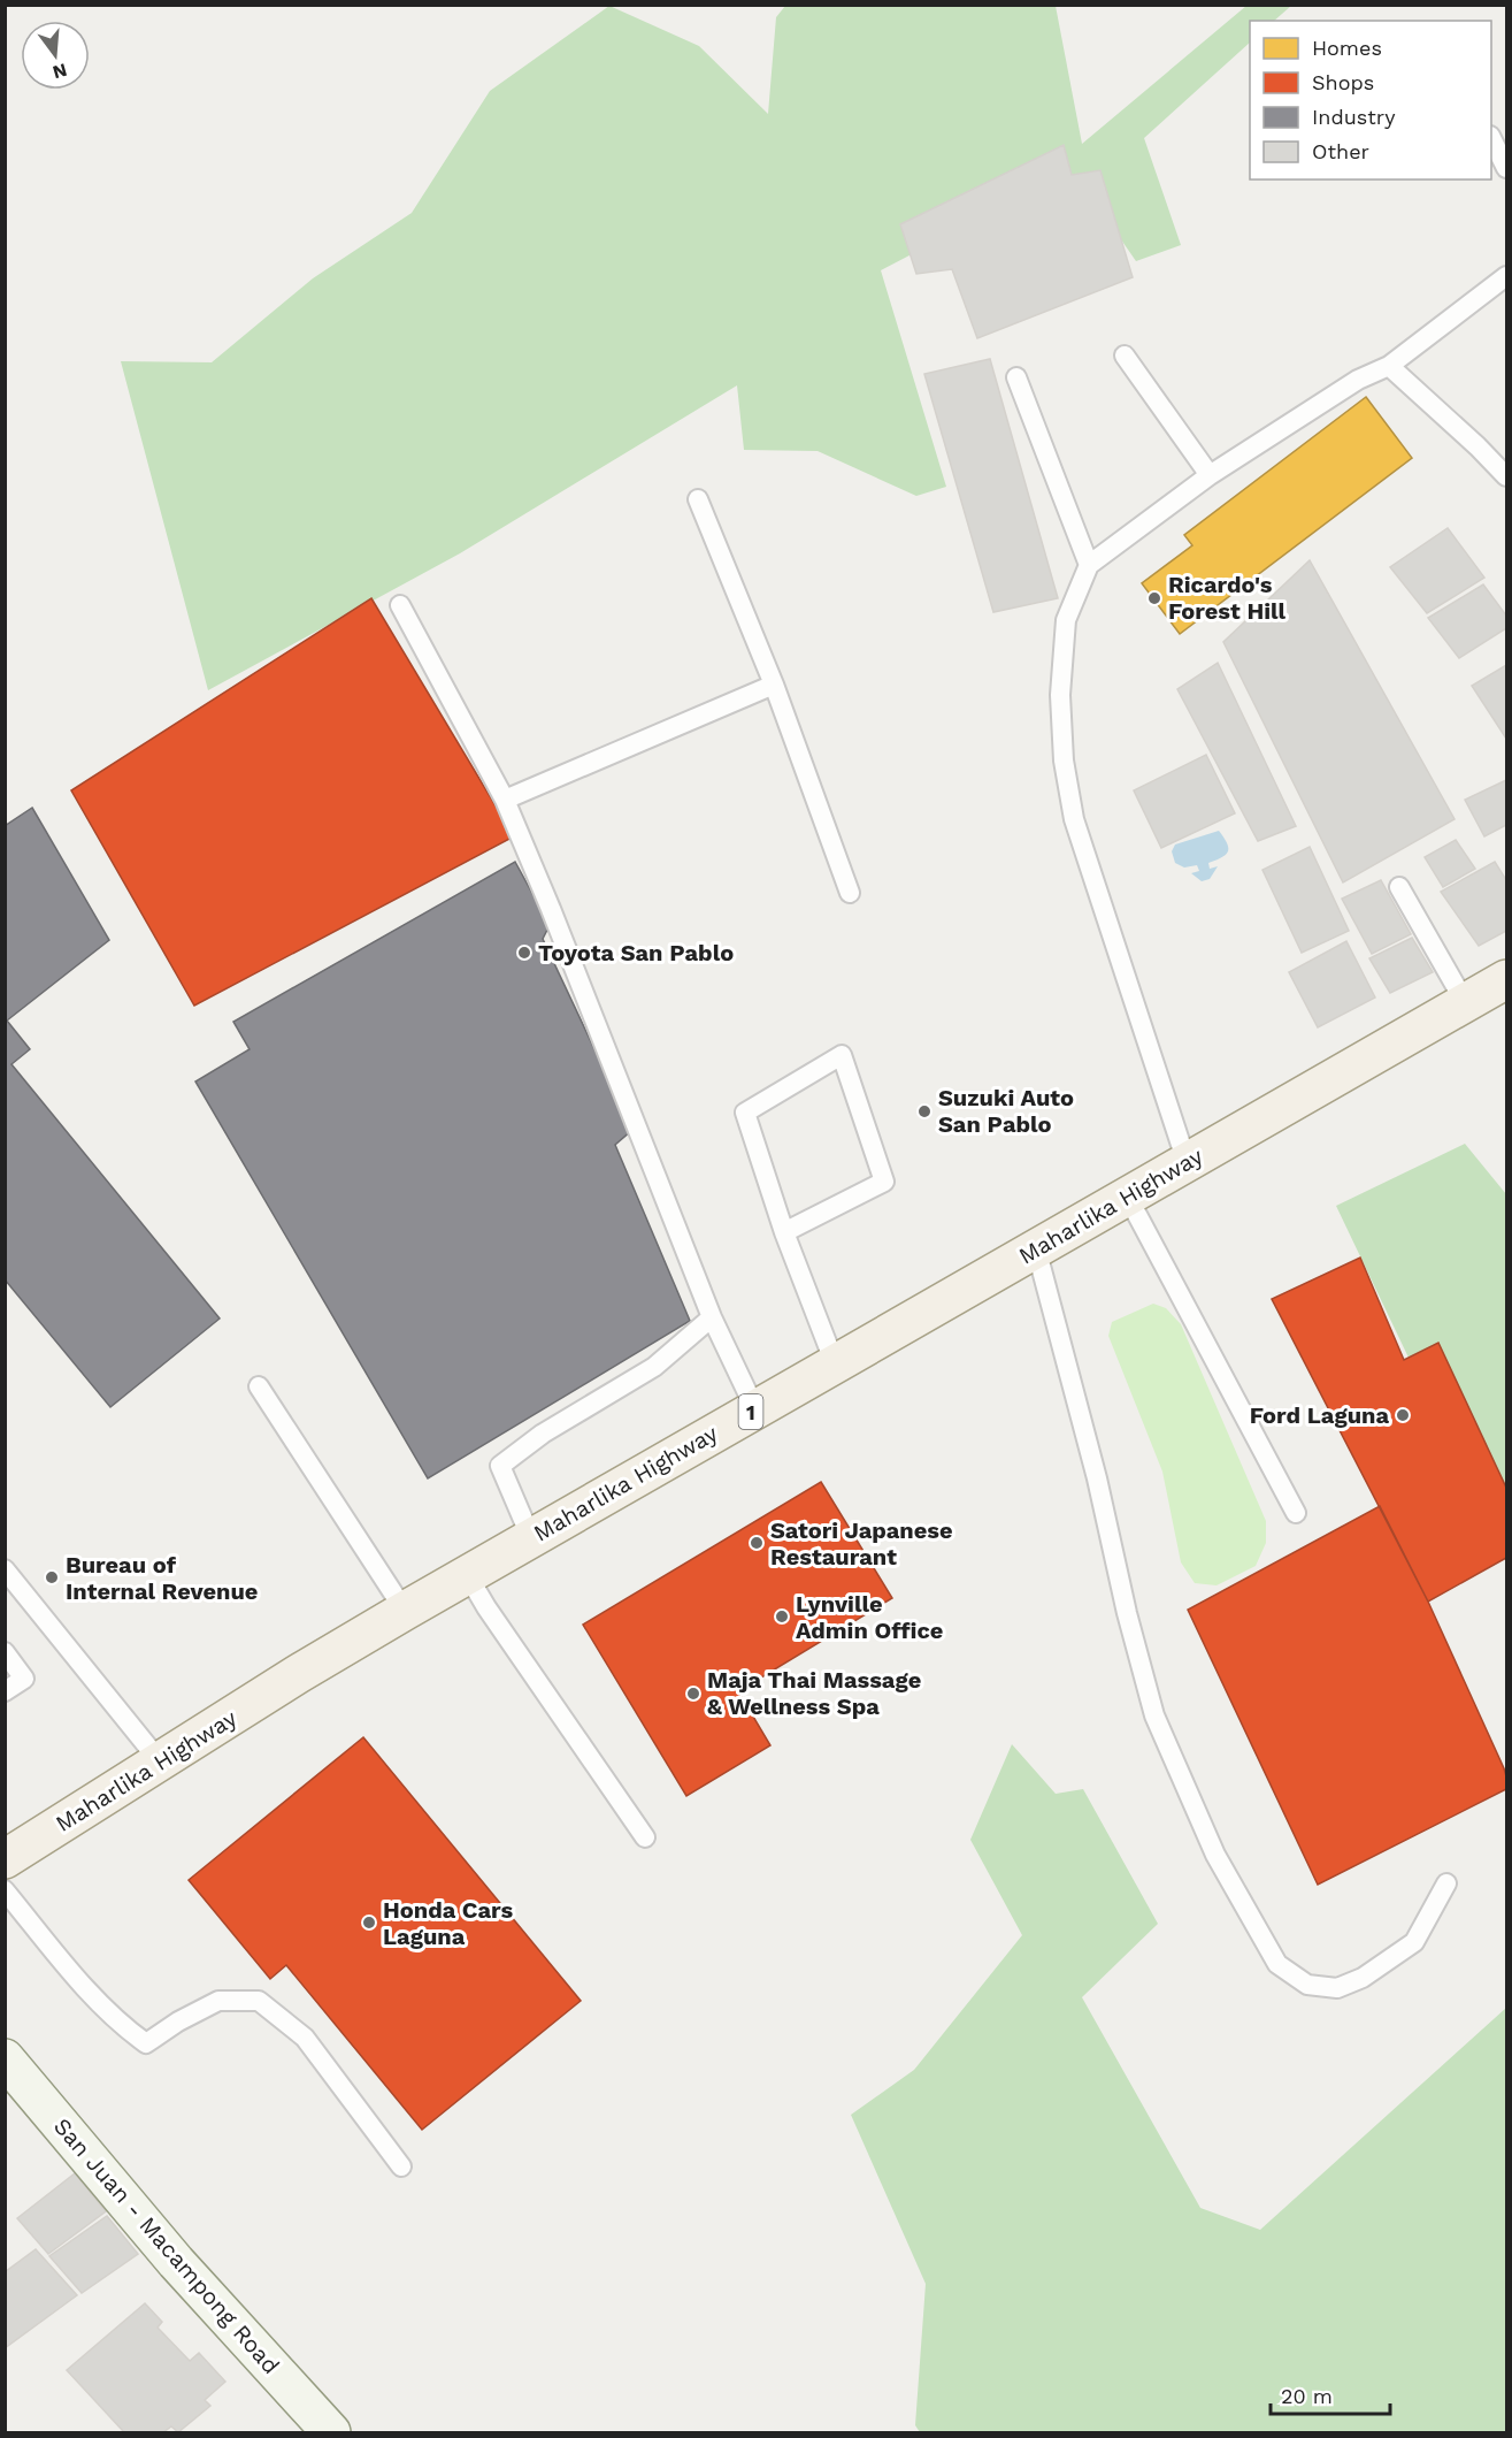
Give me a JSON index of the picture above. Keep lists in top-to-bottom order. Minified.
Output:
{"streets":{"main road":["Maharlika Highway","1"],"street":["San Juan - Macampong Road"]},"places":["Ricardo's Forest Hill","Toyota San Pablo","Suzuki Auto San Pablo","Ford Laguna","Satori Japanese Restaurant","Bureau of Internal Revenue","Lynville Admin Office","Maja Thai Massage & Wellness Spa","Honda Cars Laguna"],"legend":["Homes","Shops","Industry","Other"],"scale_bar":"20 m","north":"bottom"}
